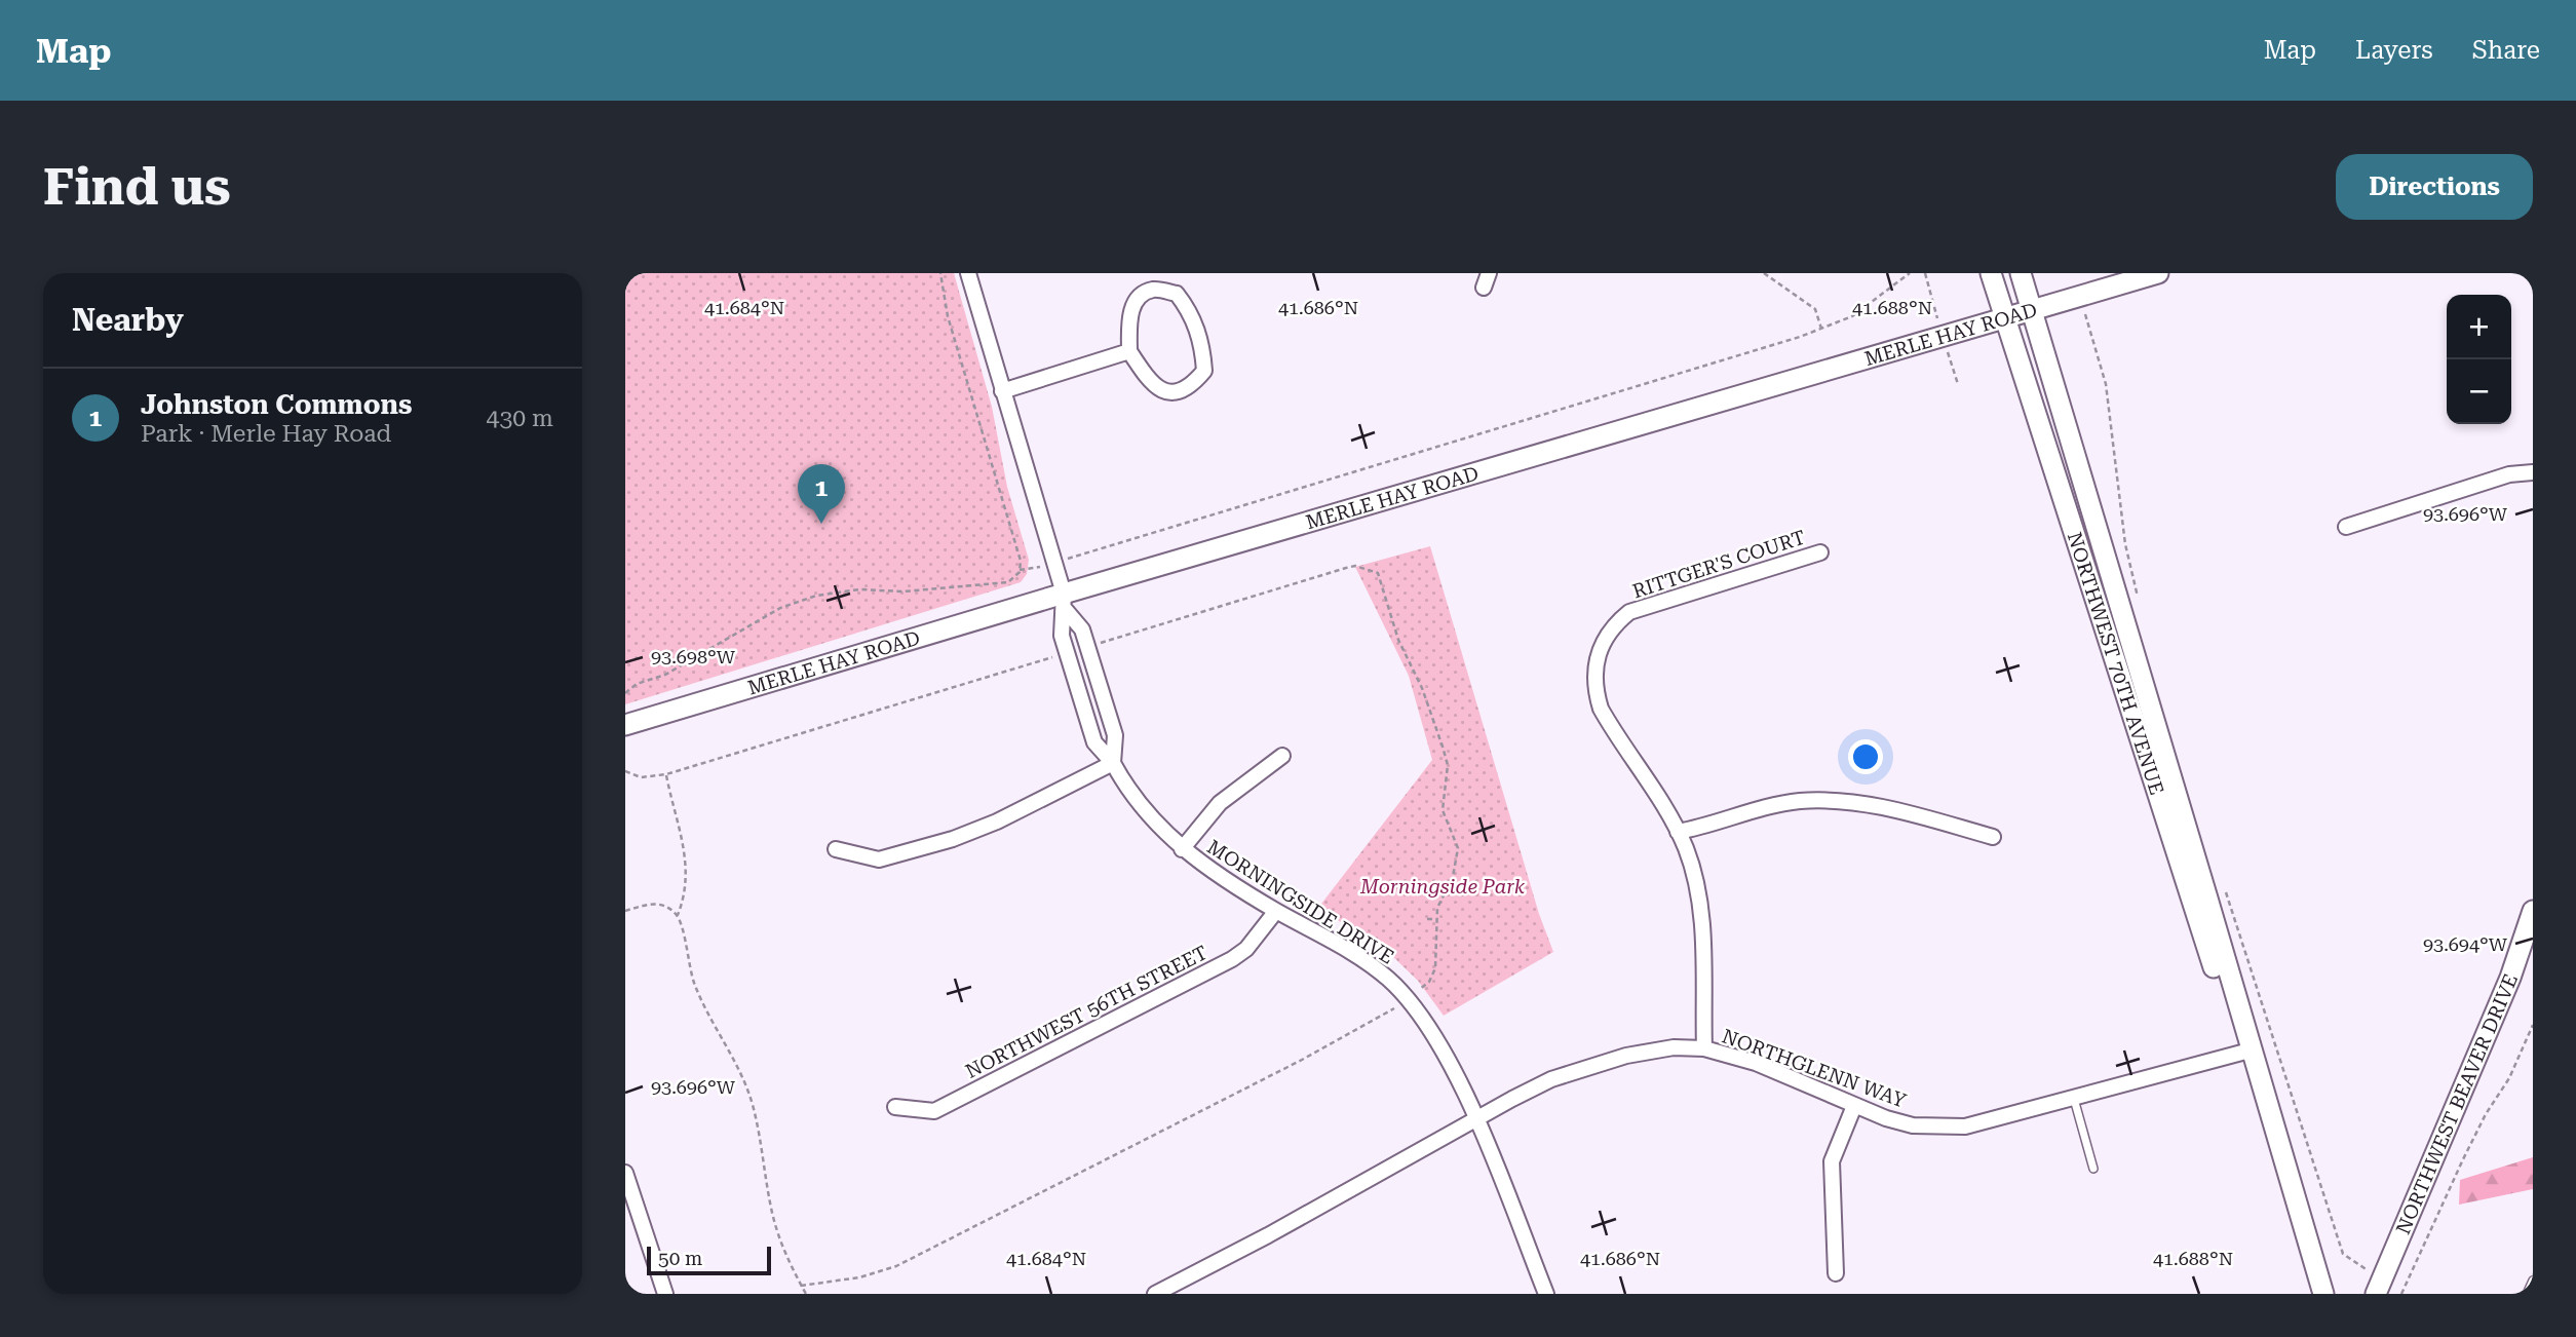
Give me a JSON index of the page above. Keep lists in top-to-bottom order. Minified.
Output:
{"streets":{"main road":["MERLE HAY ROAD","NORTHWEST 70TH AVENUE","NORTHWEST BEAVER DRIVE"],"street":["RITTGER'S COURT","MORNINGSIDE DRIVE","NORTHWEST 56TH STREET","NORTHGLENN WAY"]},"crossings":[["MERLE HAY ROAD","NORTHWEST 70TH AVENUE"],["MERLE HAY ROAD","MORNINGSIDE DRIVE"],["RITTGER'S COURT","NORTHGLENN WAY"],["NORTHWEST 70TH AVENUE","NORTHGLENN WAY"],["MORNINGSIDE DRIVE","NORTHWEST 56TH STREET"],["MORNINGSIDE DRIVE","NORTHGLENN WAY"]],"parks":["Morningside Park"],"scale_bar":"50 m","page":{"header":"Map","nav":["Map","Layers","Share"],"buttons":"Directions","title":"Find us","heading":"Nearby","map_buttons":["+","−"],"list":[{"mark":"1","name":"Johnston Commons","note":"Park · Merle Hay Road","value":"430 m"}],"pins":"1","scale":"50 m"},"coordinates":["41.684°N","41.686°N","41.688°N","93.696°W","93.698°W","93.694°W"]}
